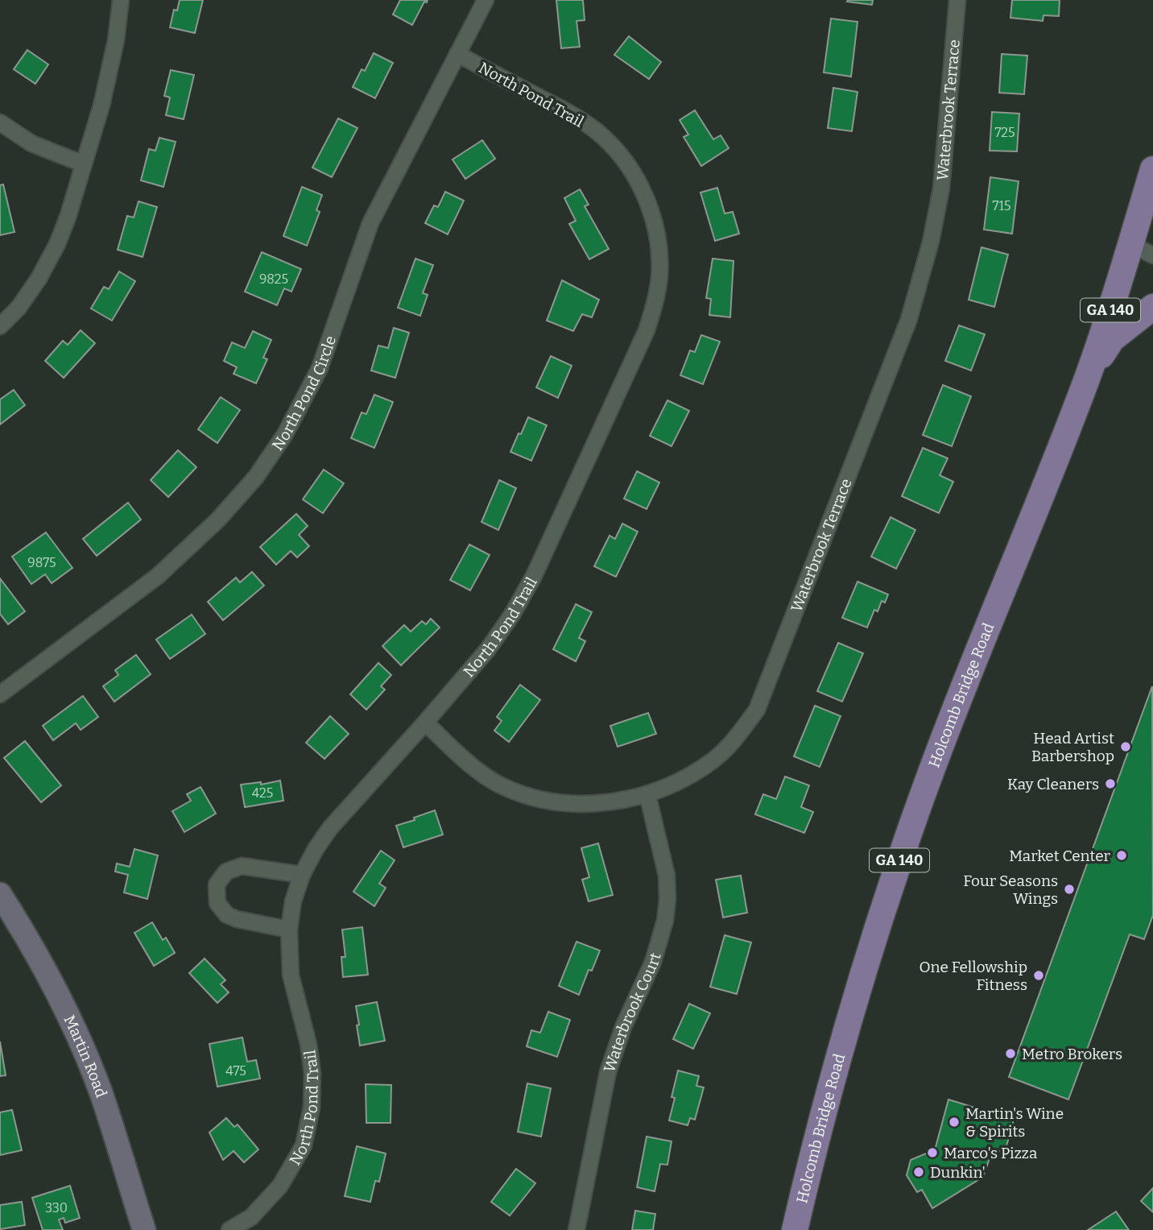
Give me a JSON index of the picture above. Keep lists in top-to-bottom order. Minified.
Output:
{"streets":{"main road":["GA 140","Holcomb Bridge Road"],"street":["North Pond Trail","Waterbrook Terrace","North Pond Circle","Waterbrook Court","Martin Road"]},"crossings":[["North Pond Trail","Waterbrook Terrace"],["North Pond Trail","North Pond Circle"],["Waterbrook Terrace","Waterbrook Court"]],"places":["Head Artist Barbershop","Kay Cleaners","Market Center","Four Seasons Wings","One Fellowship Fitness","Metro Brokers","Martin's Wine & Spirits","Marco's Pizza","Dunkin'"],"house_numbers":["725","715","9825","9875","425","475","330"]}
